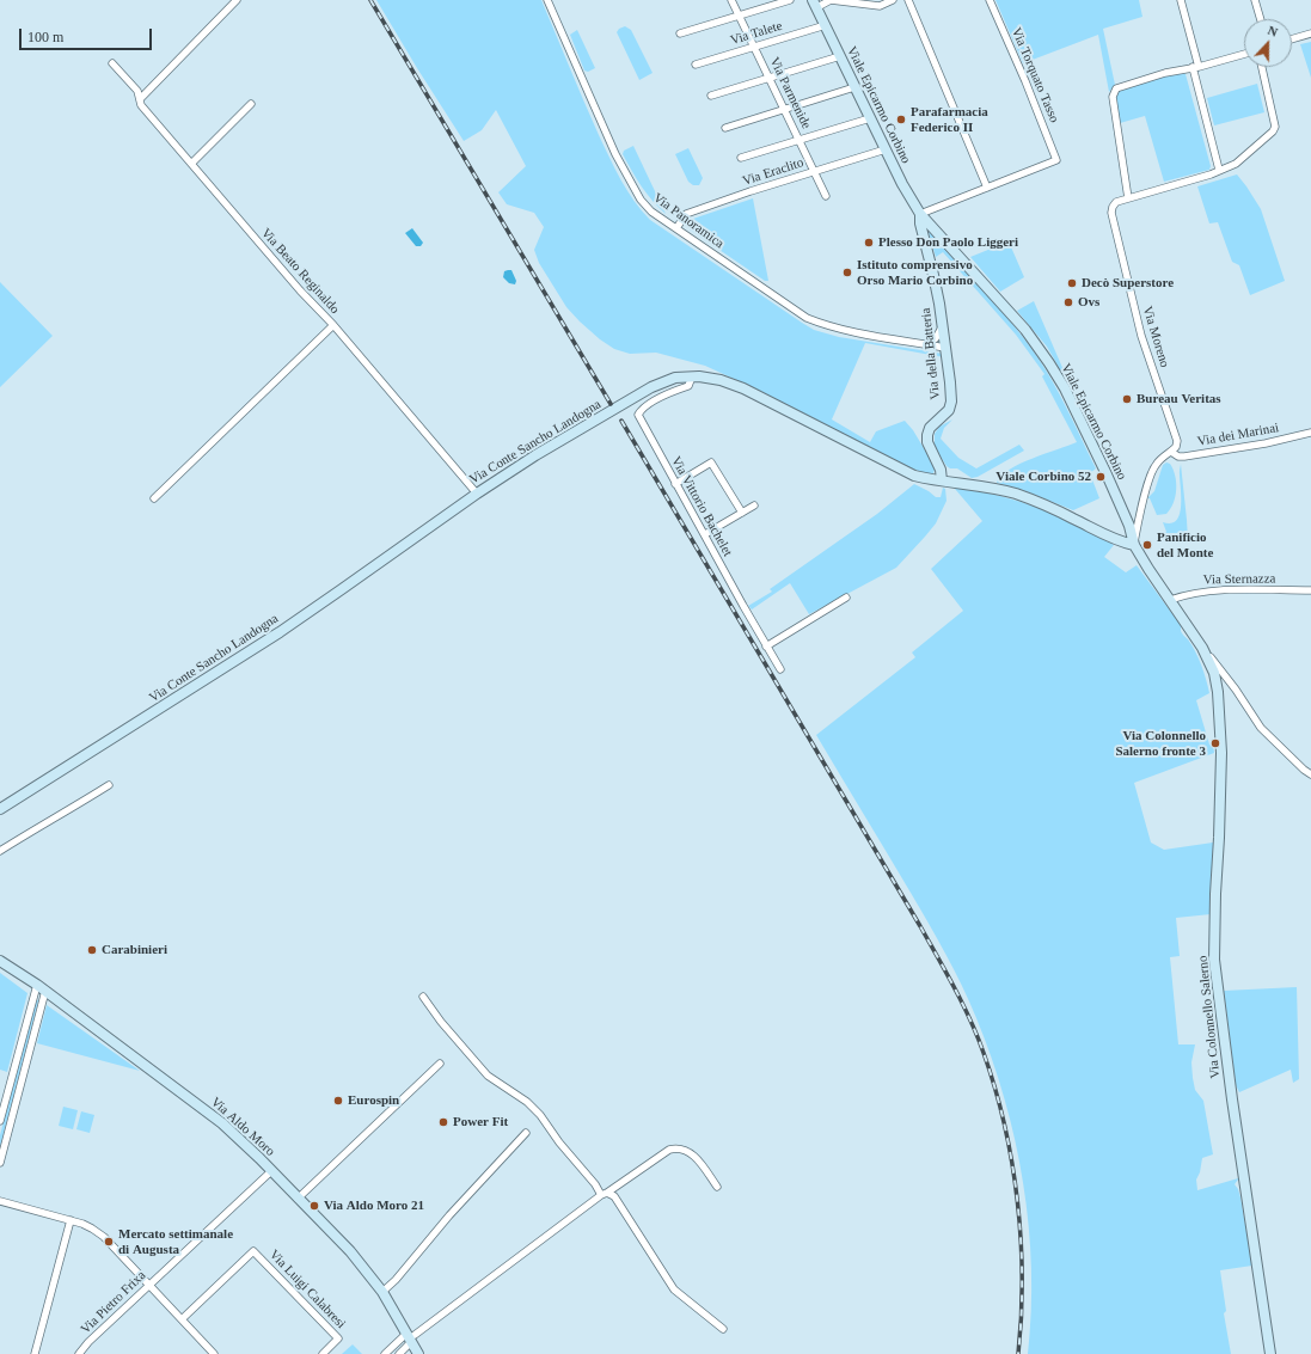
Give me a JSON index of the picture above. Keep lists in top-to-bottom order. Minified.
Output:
{"streets":{"main road":["Viale Epicarmo Corbino","Via della Batteria","Via Conte Sancho Landogna","Via Colonnello Salerno","Via Aldo Moro"],"street":["Via Talete","Via Torquato Tasso","Via Parmenide","Via Eraclito","Via Panoramica","Via Beato Reginaldo","Via Moreno","Via dei Marinai","Via Vittorio Bachelet","Via Sternazza","Via Luigi Calabresi","Via Pietro Frixa"]},"crossings":[["Via Talete","Via Parmenide"],["Via Talete","Viale Epicarmo Corbino"],["Via Parmenide","Via Eraclito"],["Viale Epicarmo Corbino","Via Eraclito"],["Viale Epicarmo Corbino","Via della Batteria"],["Viale Epicarmo Corbino","Via Conte Sancho Landogna"],["Viale Epicarmo Corbino","Via Sternazza"],["Viale Epicarmo Corbino","Via Colonnello Salerno"],["Via Eraclito","Via Panoramica"],["Via Panoramica","Via della Batteria"],["Via Beato Reginaldo","Via Conte Sancho Landogna"],["Via Moreno","Via dei Marinai"],["Via della Batteria","Via Conte Sancho Landogna"],["Via Conte Sancho Landogna","Via Vittorio Bachelet"],["Via Sternazza","Via Colonnello Salerno"],["Via Aldo Moro","Via Pietro Frixa"]],"places":["Parafarmacia Federico II","Plesso Don Paolo Liggeri","Istituto comprensivo Orso Mario Corbino","Decò Superstore","Ovs","Bureau Veritas","Viale Corbino 52","Panificio del Monte","Via Colonnello Salerno fronte 3","Carabinieri","Eurospin","Power Fit","Via Aldo Moro 21","Mercato settimanale di Augusta"],"scale_bar":"100 m","north":"top"}
